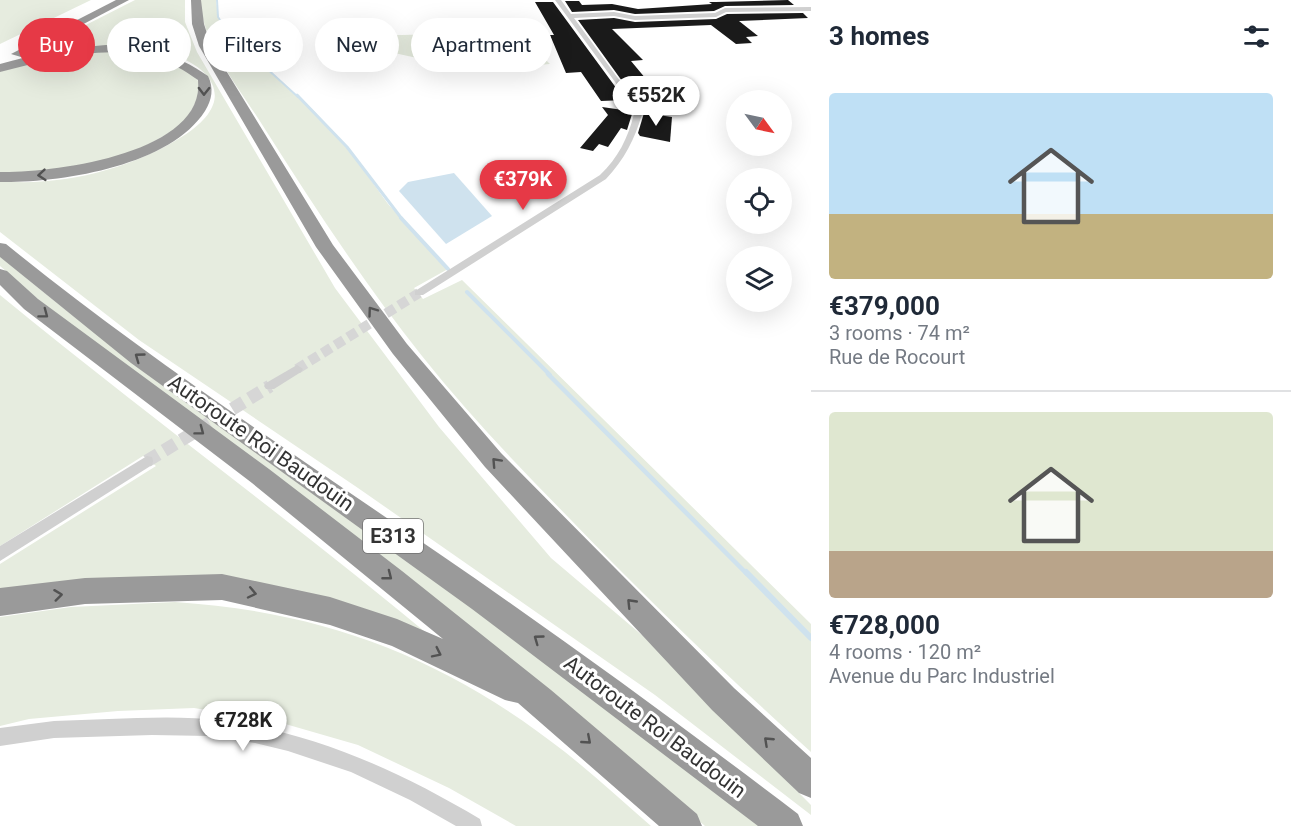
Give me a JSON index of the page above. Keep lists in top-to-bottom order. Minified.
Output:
{"streets":{"highway":["Autoroute Roi Baudouin","E313"]},"north":"bottom right","page":{"heading":"3 homes","chip":["Buy","Rent","Filters","New","Apartment"],"list":[{"name":"€379,000","note":"3 rooms · 74 m² · Rue de Rocourt"},{"name":"€728,000","note":"4 rooms · 120 m² · Avenue du Parc Industriel"}],"price":["€552K","€379K","€728K"]}}
